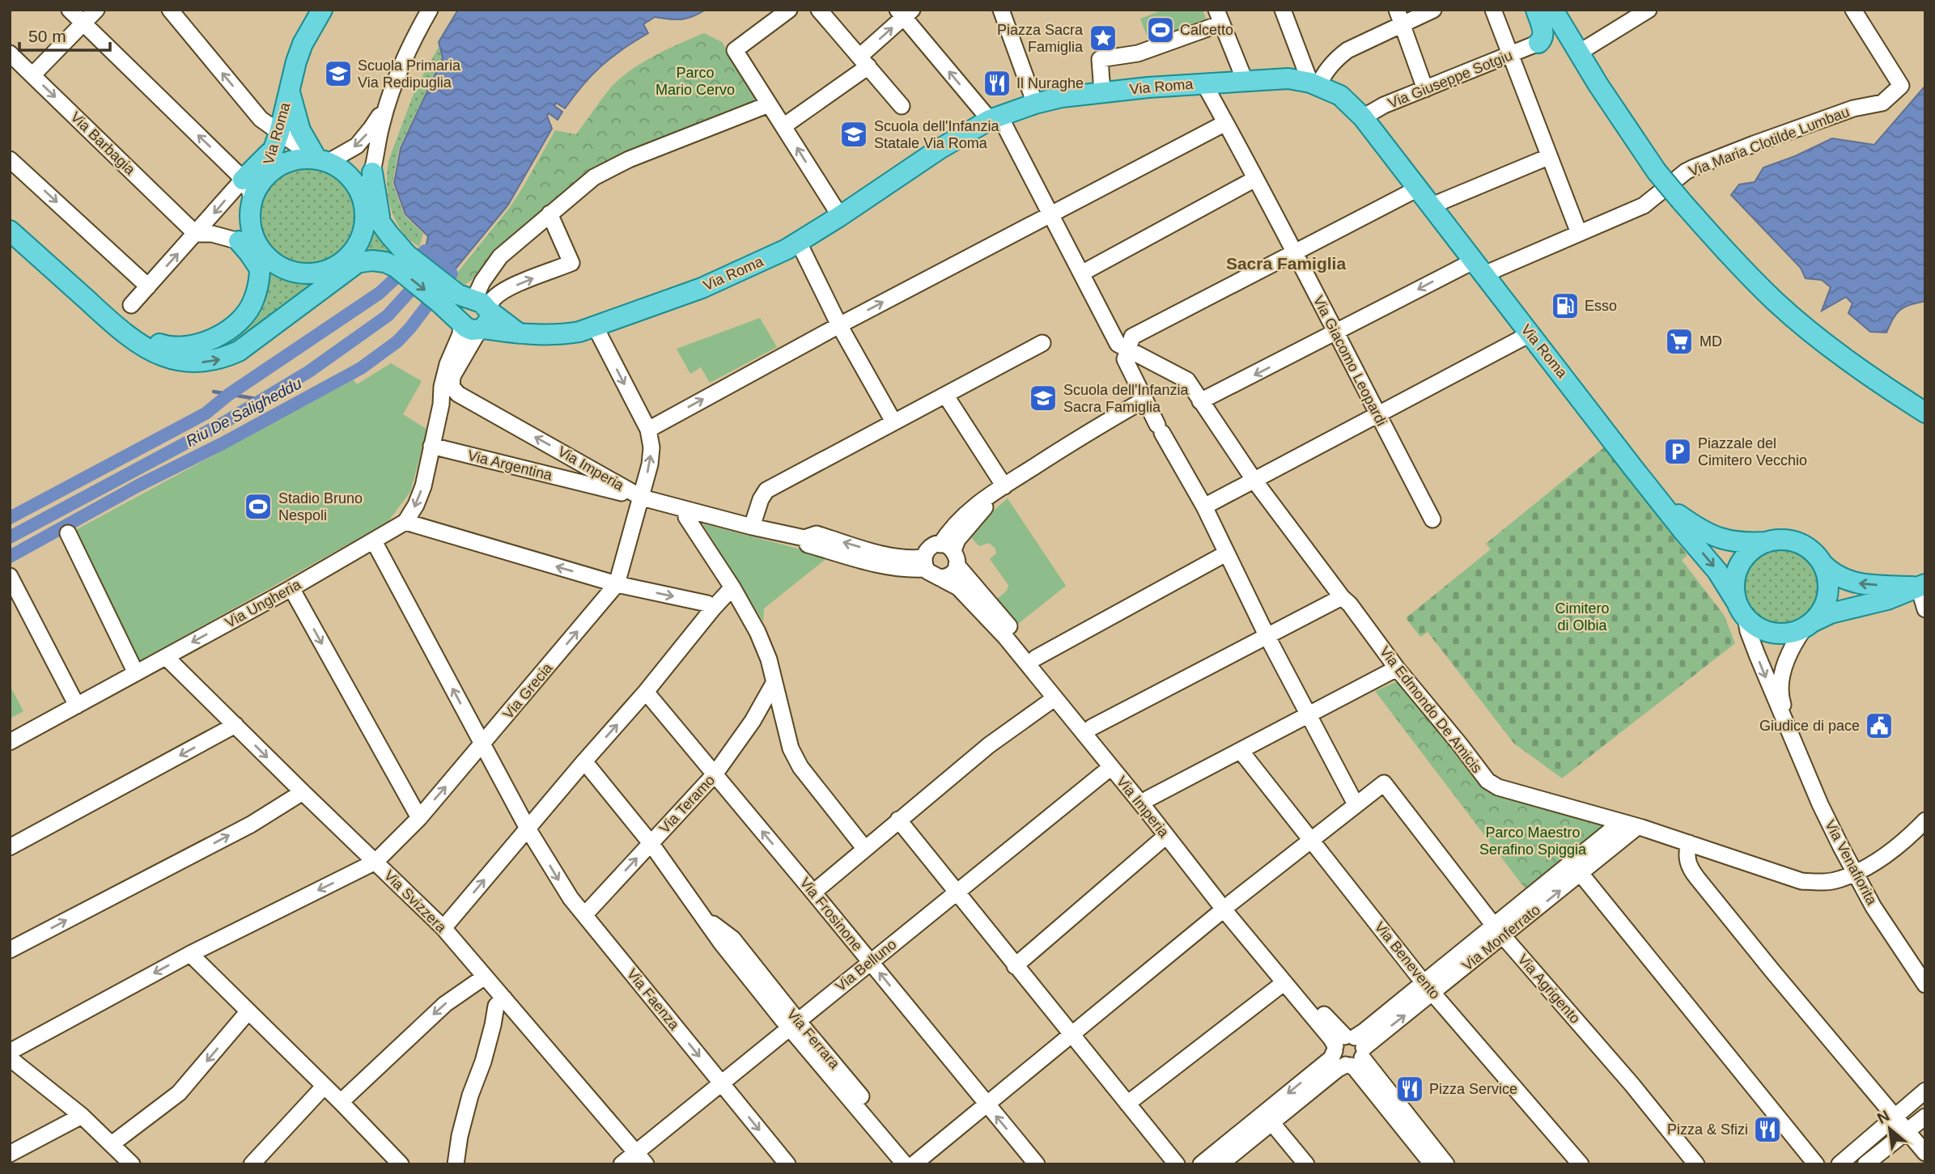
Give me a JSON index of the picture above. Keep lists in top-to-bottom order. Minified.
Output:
{"streets":{"main road":["Via Roma"],"street":["Via Giuseppe Sotgiu","Via Maria Clotilde Lumbau","Via Barbagia","Via Giacomo Leopardi","Via Argentina","Via Imperia","Via Ungheria","Via Grecia","Via Edmondo De Amicis","Via Teramo","Via Venafiorita","Via Svizzera","Via Frosinone","Via Monferrato","Via Benevento","Via Belluno","Via Agrigento","Via Faenza","Via Ferrara"]},"crossings":[["Via Giuseppe Sotgiu","Via Roma"],["Via Roma","Via Maria Clotilde Lumbau"],["Via Roma","Via Giacomo Leopardi"],["Via Roma","Via Ungheria"],["Via Roma","Via Edmondo De Amicis"],["Via Maria Clotilde Lumbau","Via Giacomo Leopardi"],["Via Maria Clotilde Lumbau","Via Edmondo De Amicis"],["Via Argentina","Via Imperia"],["Via Argentina","Via Ungheria"],["Via Argentina","Via Grecia"],["Via Imperia","Via Monferrato"],["Via Imperia","Via Belluno"],["Via Ungheria","Via Svizzera"],["Via Ungheria","Via Faenza"],["Via Grecia","Via Svizzera"],["Via Grecia","Via Faenza"],["Via Edmondo De Amicis","Via Venafiorita"],["Via Edmondo De Amicis","Via Monferrato"],["Via Teramo","Via Frosinone"],["Via Teramo","Via Faenza"],["Via Teramo","Via Ferrara"],["Via Svizzera","Via Belluno"],["Via Frosinone","Via Belluno"],["Via Monferrato","Via Benevento"],["Via Monferrato","Via Agrigento"],["Via Belluno","Via Faenza"],["Via Belluno","Via Ferrara"]],"districts":["Sacra Famiglia"],"water":["Riu De Saligheddu"],"parks":["Parco Mario Cervo","Cimitero di Olbia","Parco Maestro Serafino Spiggia"],"places":{"sports":["Calcetto","Stadio Bruno Nespoli"],"place":["Piazza Sacra Famiglia"],"school or university":["Scuola Primaria Via Redipuglia","Scuola dell'Infanzia Statale Via Roma","Scuola dell'Infanzia Sacra Famiglia"],"restaurant":["Il Nuraghe","Pizza Service","Pizza & Sfizi"],"fuel station":["Esso"],"supermarket":["MD"],"parking":["Piazzale del Cimitero Vecchio"],"public building":["Giudice di pace"]},"scale_bar":"50 m","north":"top left"}
